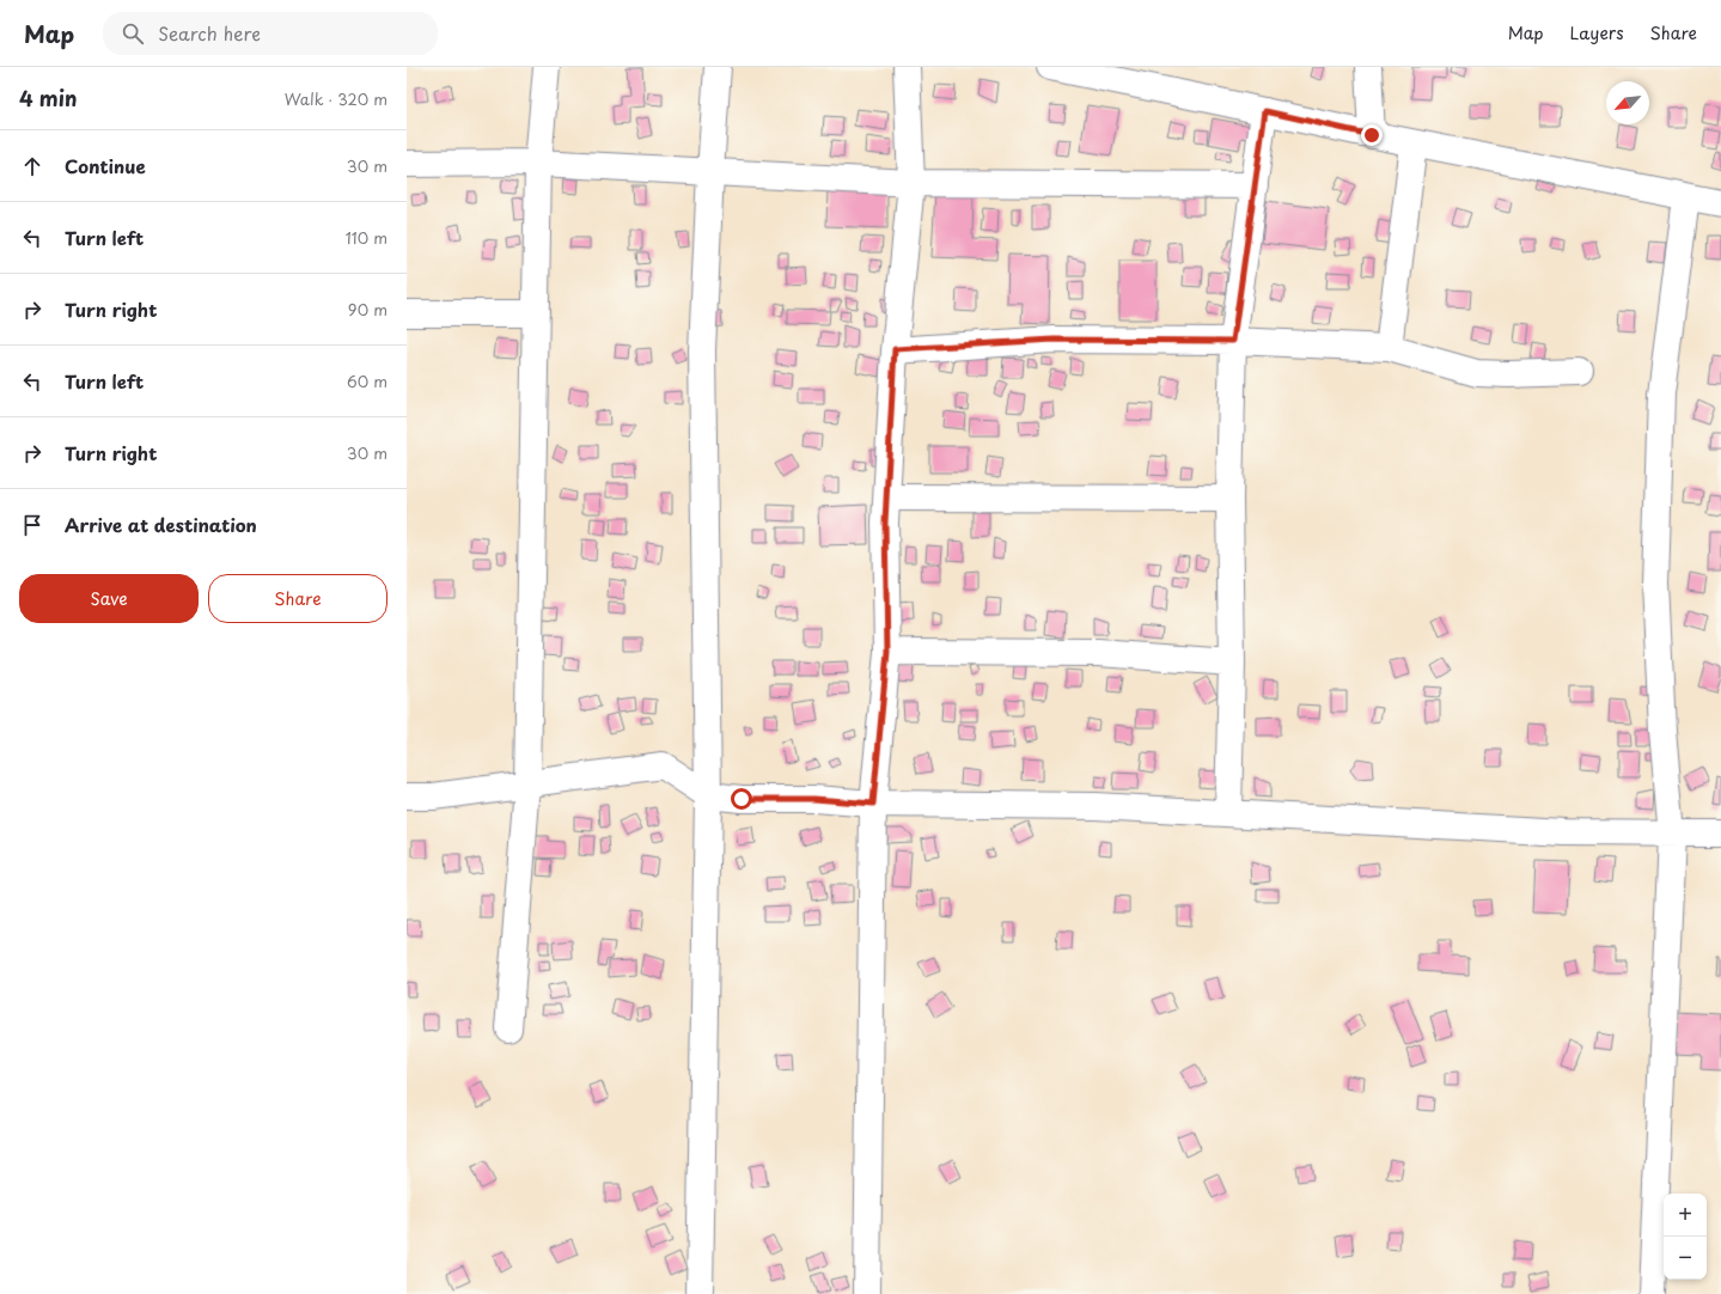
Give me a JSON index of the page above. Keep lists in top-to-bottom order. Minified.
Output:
{"north":"bottom left","page":{"header":"Map","search":"Search here","nav":["Map","Layers","Share"],"heading":["4 min","Walk · 320 m"],"list":[["Continue","30 m"],["Turn left","110 m"],["Turn right","90 m"],["Turn left","60 m"],["Turn right","30 m"],"Arrive at destination"],"buttons":["Save","Share"],"map_buttons":["+","−"]}}
